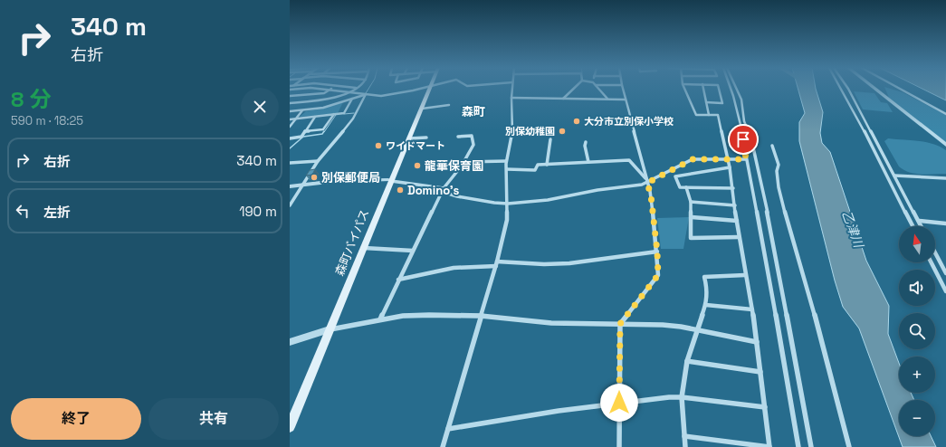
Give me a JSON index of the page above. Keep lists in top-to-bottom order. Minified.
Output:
{"streets":{"main road":["森町バイパス"]},"districts":["森町"],"water":["乙津川"],"places":["大分市立別保小学校","別保幼稚園","ワイドマート","龍華保育園","別保郵便局","Domino's"],"north":"top","page":{"turn":["340 m","右折"],"heading":["8 分","590 m · 18:25"],"list":[{"name":"右折","value":"340 m"},{"name":"左折","value":"190 m"}],"map_buttons":["+","−"],"buttons":["終了","共有"]}}
